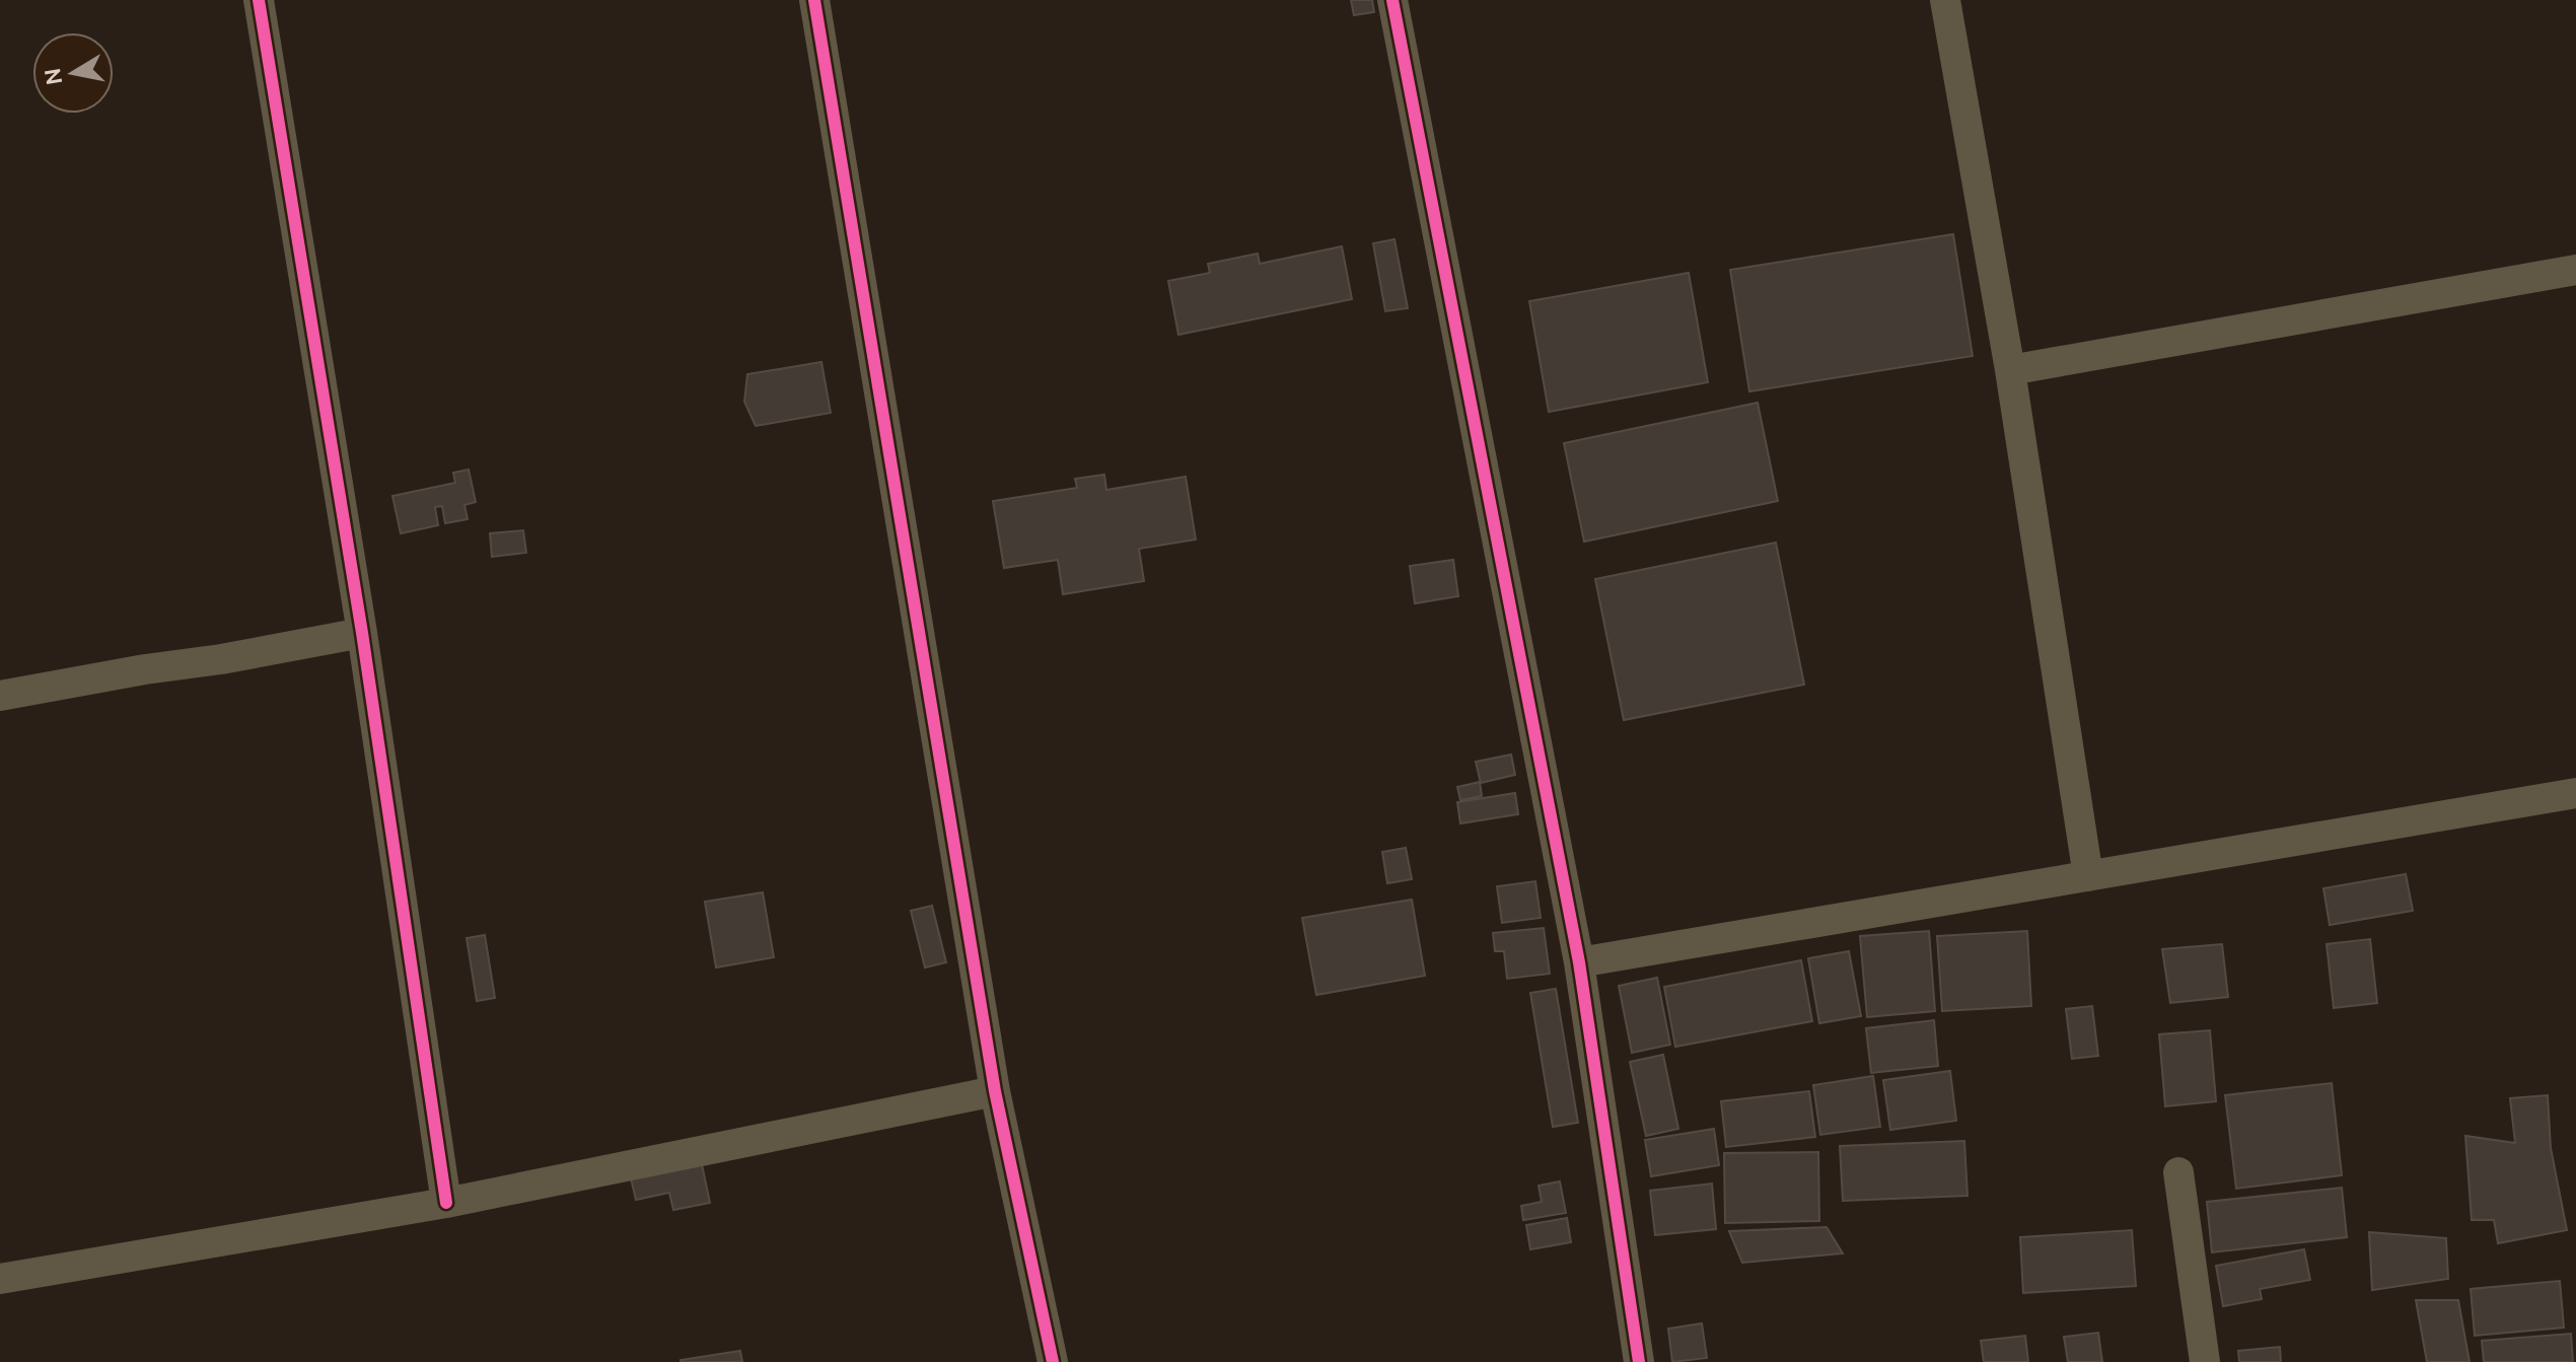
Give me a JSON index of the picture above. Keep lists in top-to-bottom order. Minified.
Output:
{"north":"left"}
